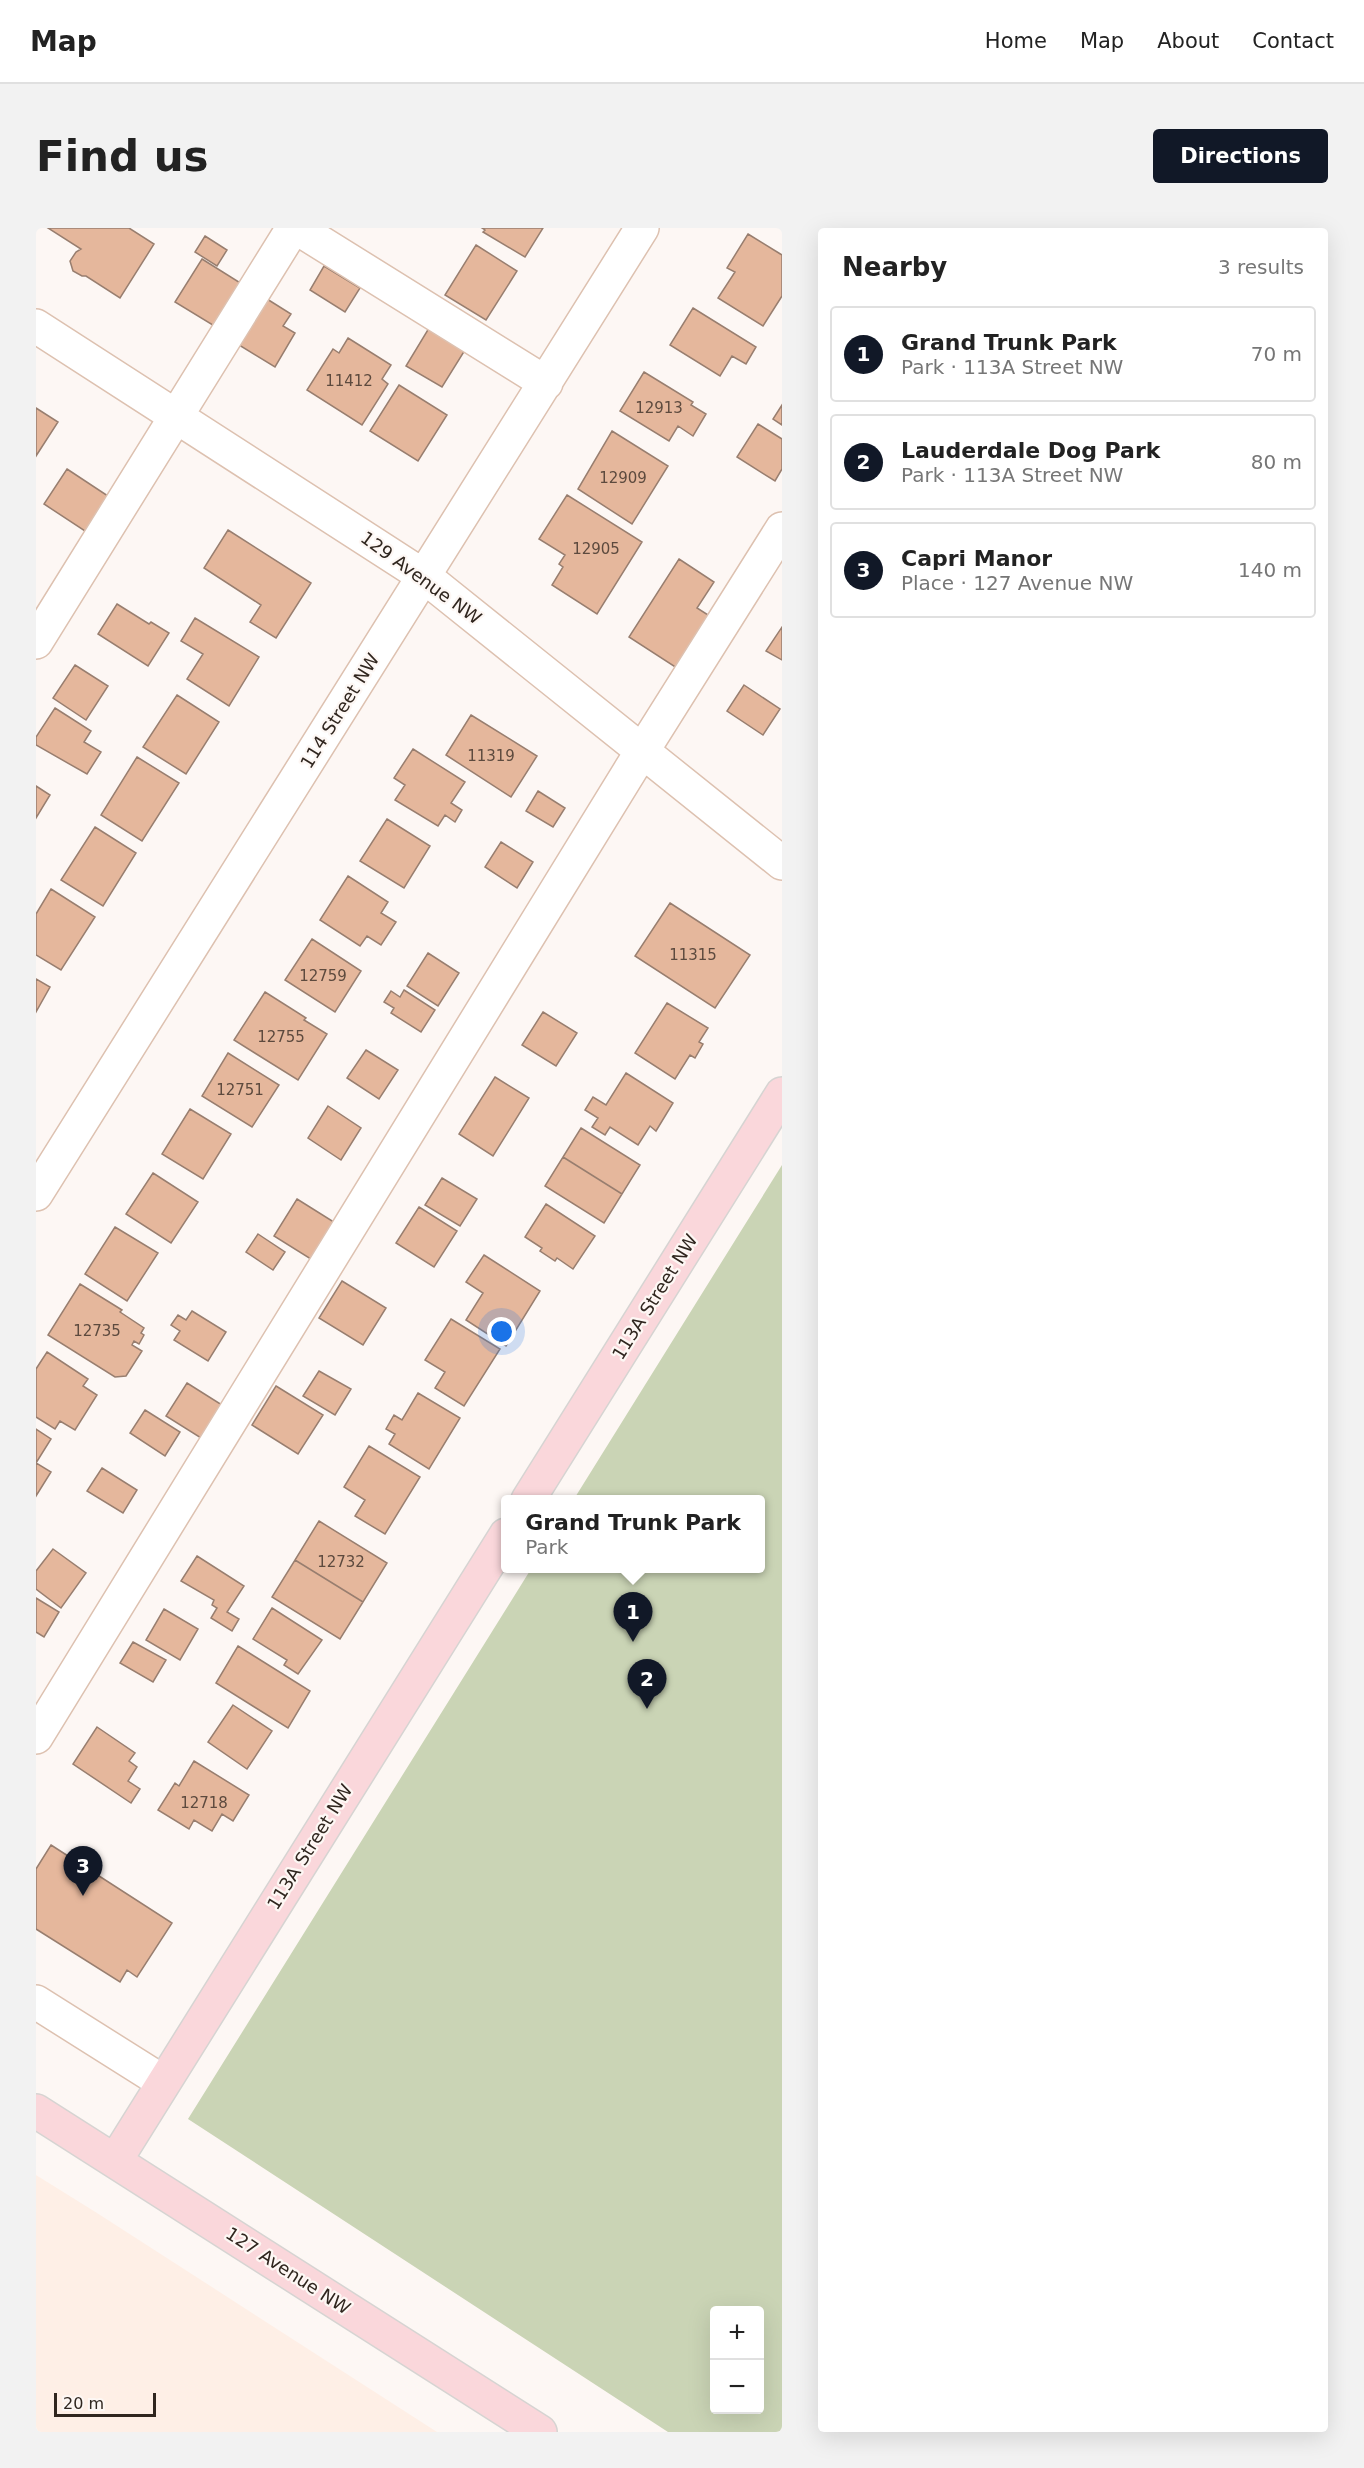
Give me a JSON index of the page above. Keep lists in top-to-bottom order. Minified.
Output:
{"streets":{"main road":["113A Street NW","127 Avenue NW"],"street":["129 Avenue NW","114 Street NW"]},"crossings":[["129 Avenue NW","114 Street NW"],["113A Street NW","127 Avenue NW"]],"house_numbers":["11412","12913","12909","12905","11319","11315","12759","12755","12751","12735","12732","12718"],"scale_bar":"20 m","page":{"header":"Map","nav":["Home","Map","About","Contact"],"buttons":"Directions","title":"Find us","heading":["Nearby","3 results"],"list":[{"mark":"1","name":"Grand Trunk Park","note":"Park · 113A Street NW","value":"70 m"},{"mark":"2","name":"Lauderdale Dog Park","note":"Park · 113A Street NW","value":"80 m"},{"mark":"3","name":"Capri Manor","note":"Place · 127 Avenue NW","value":"140 m"}],"popup":["Grand Trunk Park","Park"],"pins":["1","2","3"],"map_buttons":["+","−"],"scale":"20 m"}}
